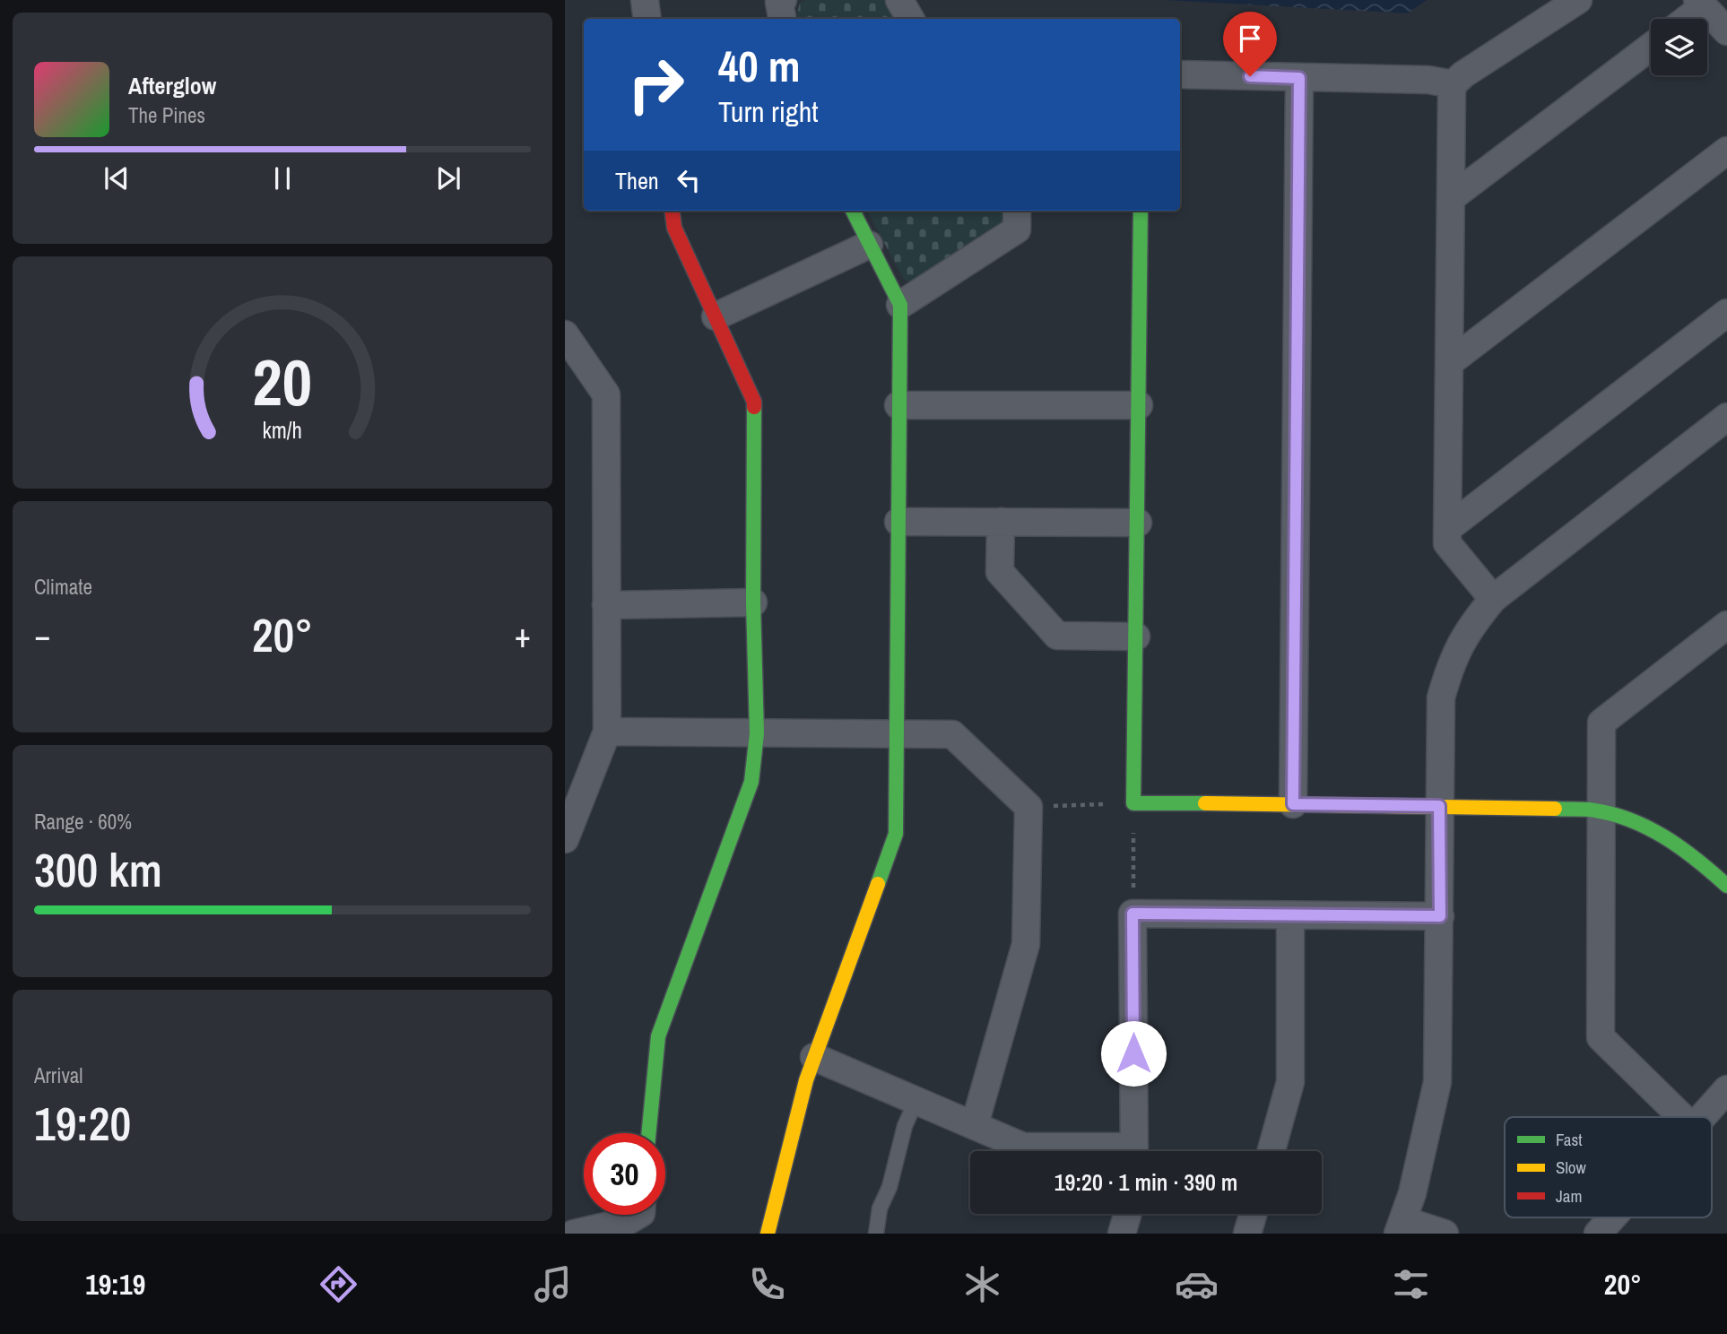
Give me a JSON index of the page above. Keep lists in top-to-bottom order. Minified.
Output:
{"legend":["Fast","Slow","Jam"],"page":{"turn":["40 m","Turn right"],"song":["Afterglow","The Pines"],"then":"Then","tile":["Climate",["Range · 60%","300 km"],["Arrival","19:20"]],"heat":["−","20°","+"],"limit":"30","trip":"19:20 · 1 min · 390 m","tabs":["19:19","20°"],"gauge":["20","km/h"]}}
